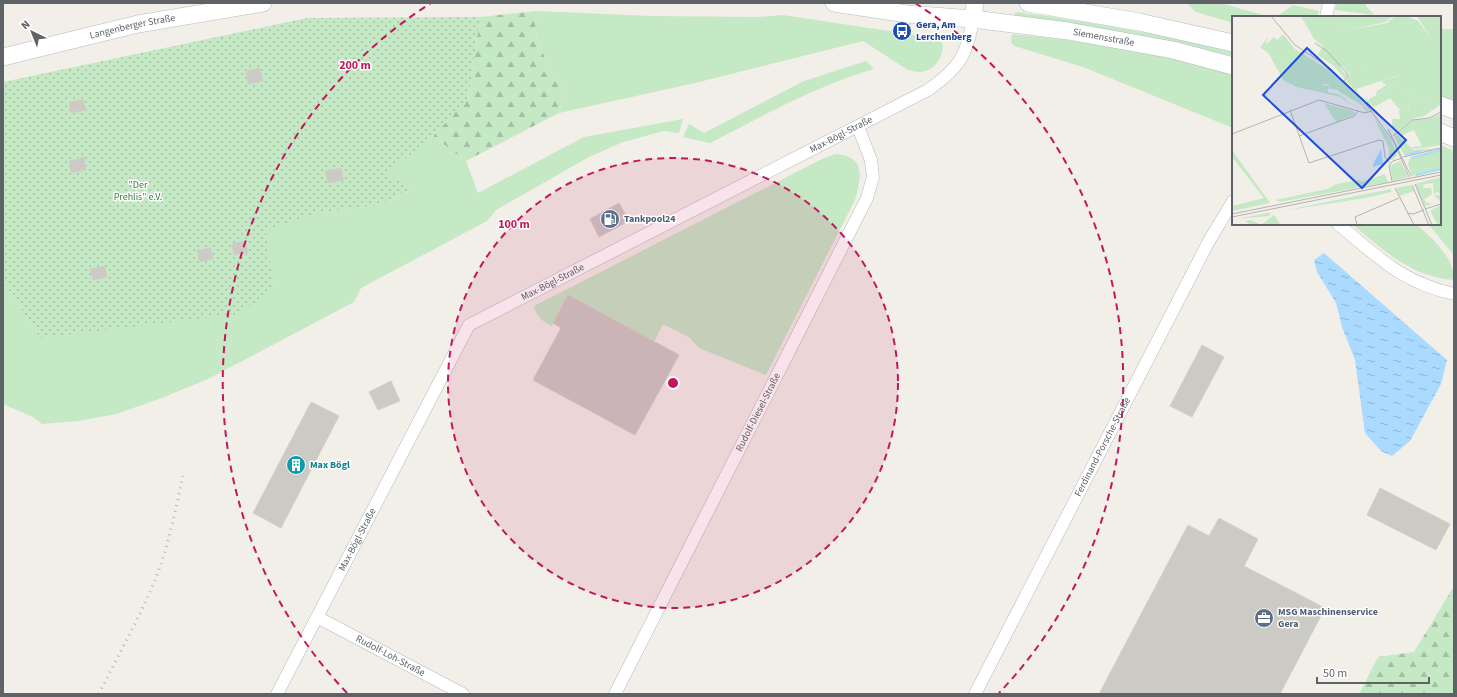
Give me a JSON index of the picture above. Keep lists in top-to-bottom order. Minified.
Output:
{"streets":{"main road":["Langenberger Straße","Siemensstraße"],"street":["Max-Bögl-Straße","Rudolf-Diesel-Straße","Ferdinand-Porsche-Straße","Rudolf-Loh-Straße"]},"crossings":[["Siemensstraße","Max-Bögl-Straße"],["Max-Bögl-Straße","Rudolf-Diesel-Straße"],["Max-Bögl-Straße","Rudolf-Loh-Straße"]],"parks":["\"Der Prehlis\" e.V."],"places":{"bus stop":["Gera, Am Lerchenberg"],"fuel station":["Tankpool24"],"building":["Max Bögl"],"office":["MSG Maschinenservice Gera"]},"scale_bar":"50 m","north":"top left","rings":["200 m","100 m"]}
